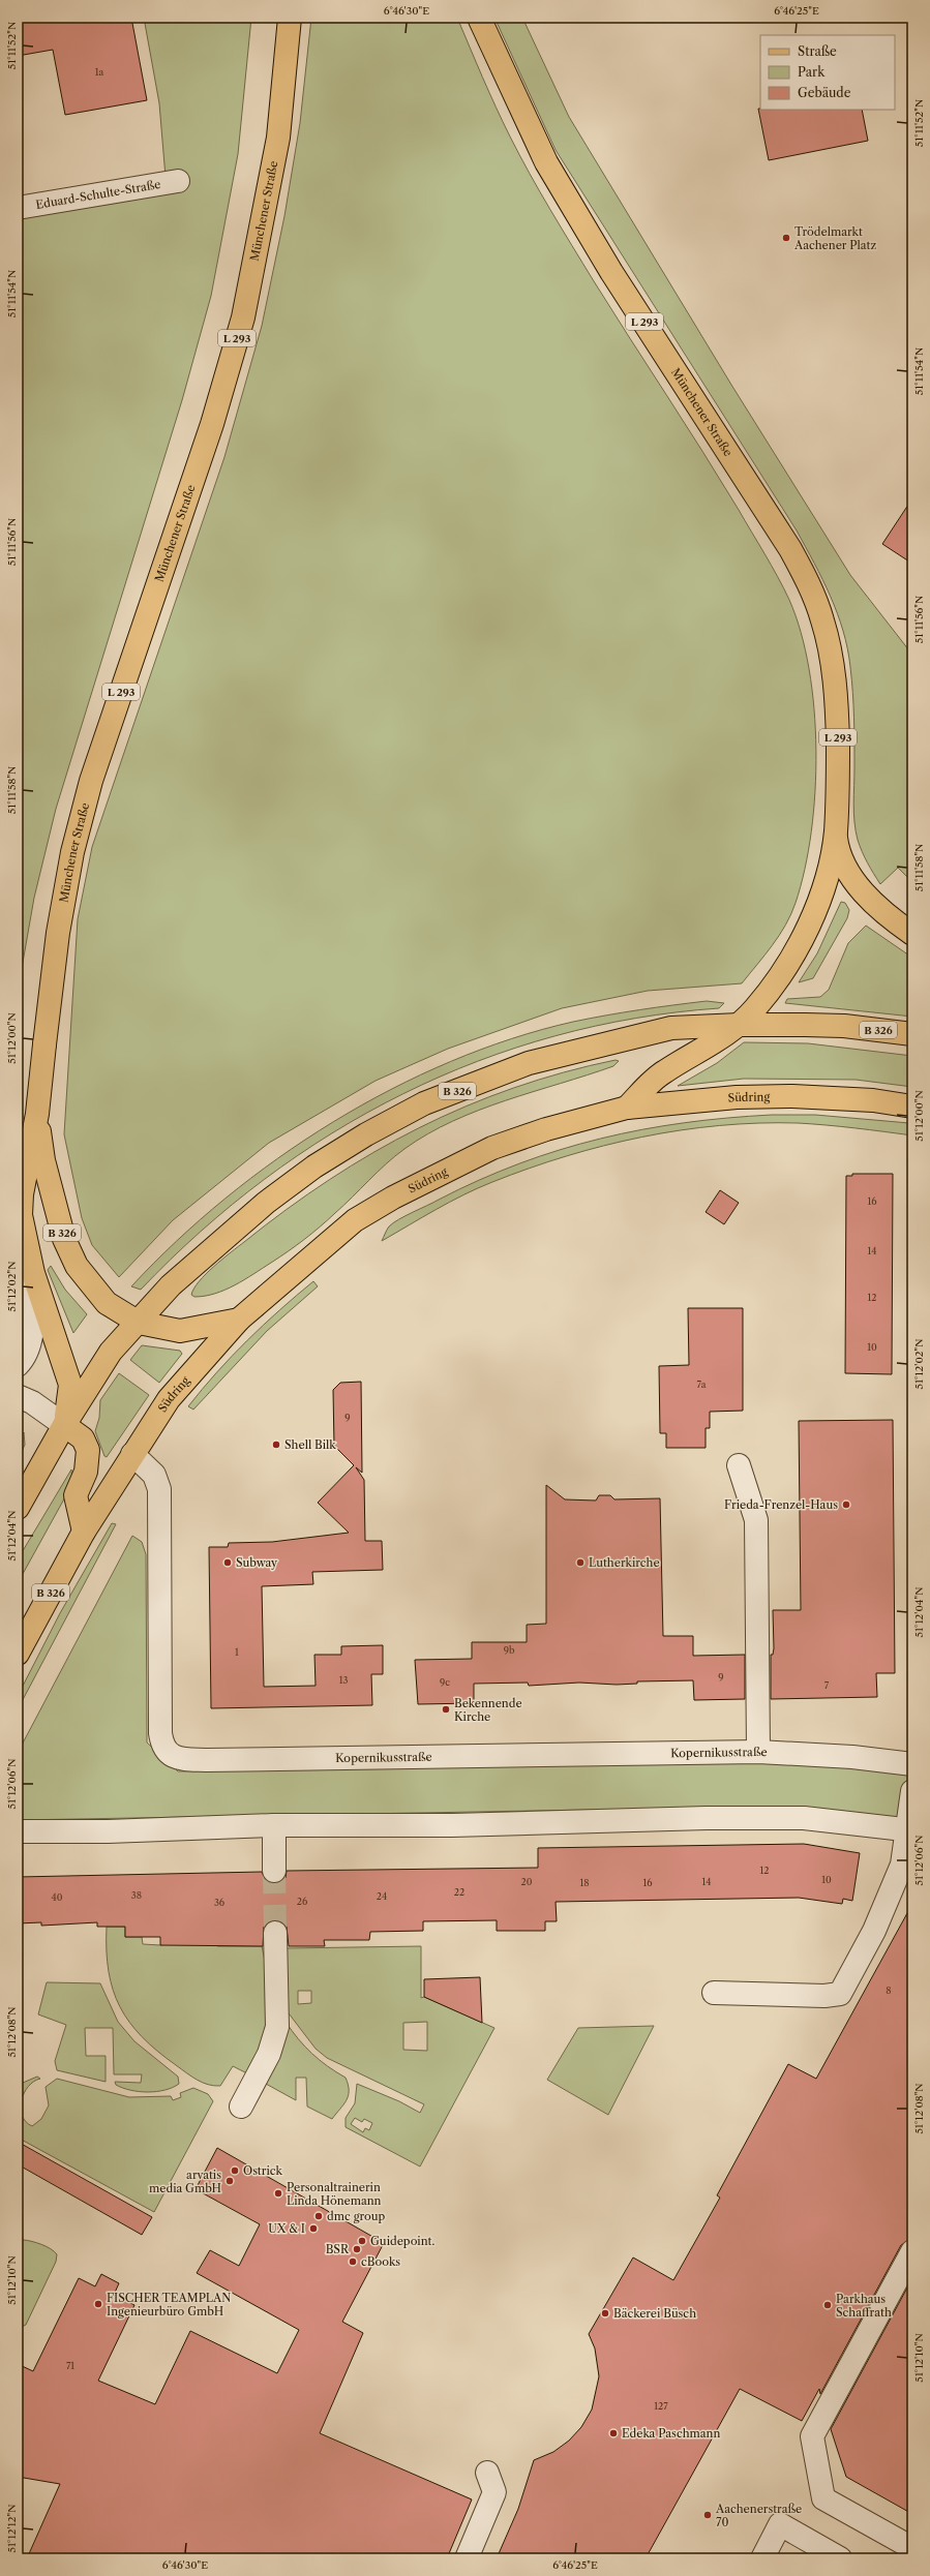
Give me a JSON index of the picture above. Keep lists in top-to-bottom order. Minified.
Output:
{"streets":{"main road":["Münchener Straße","L 293","B 326","Südring"],"street":["Eduard-Schulte-Straße","Kopernikusstraße"]},"crossings":[["Münchener Straße","B 326"],["Südring","Kopernikusstraße"]],"places":["Trödelmarkt Aachener Platz","Shell Bilk","Frieda-Frenzel-Haus","Subway","Lutherkirche","Bekennende Kirche","Ostrick","arvatis media GmbH","Personaltrainerin Linda Hönemann","dmc group","UX & I","Guidepoint.","BSR","cBooks","FISCHER TEAMPLAN Ingenieurbüro GmbH","Parkhaus Schaffrath","Bäckerei Büsch","Edeka Paschmann","Aachenerstraße 70"],"house_numbers":["1a","16","14","12","10","7a","9","9b","1","9","13","9c","7","12","10","20","14","18","16","22","38","24","40","26","36","8","71","127"],"legend":["Straße","Park","Gebäude"],"coordinates":["6°46'30\"E","6°46'25\"E","51°11'52\"N","51°11'54\"N","51°11'56\"N","51°11'58\"N","51°12'00\"N","51°12'02\"N","51°12'04\"N","51°12'06\"N","51°12'08\"N","51°12'10\"N","51°12'12\"N"]}
